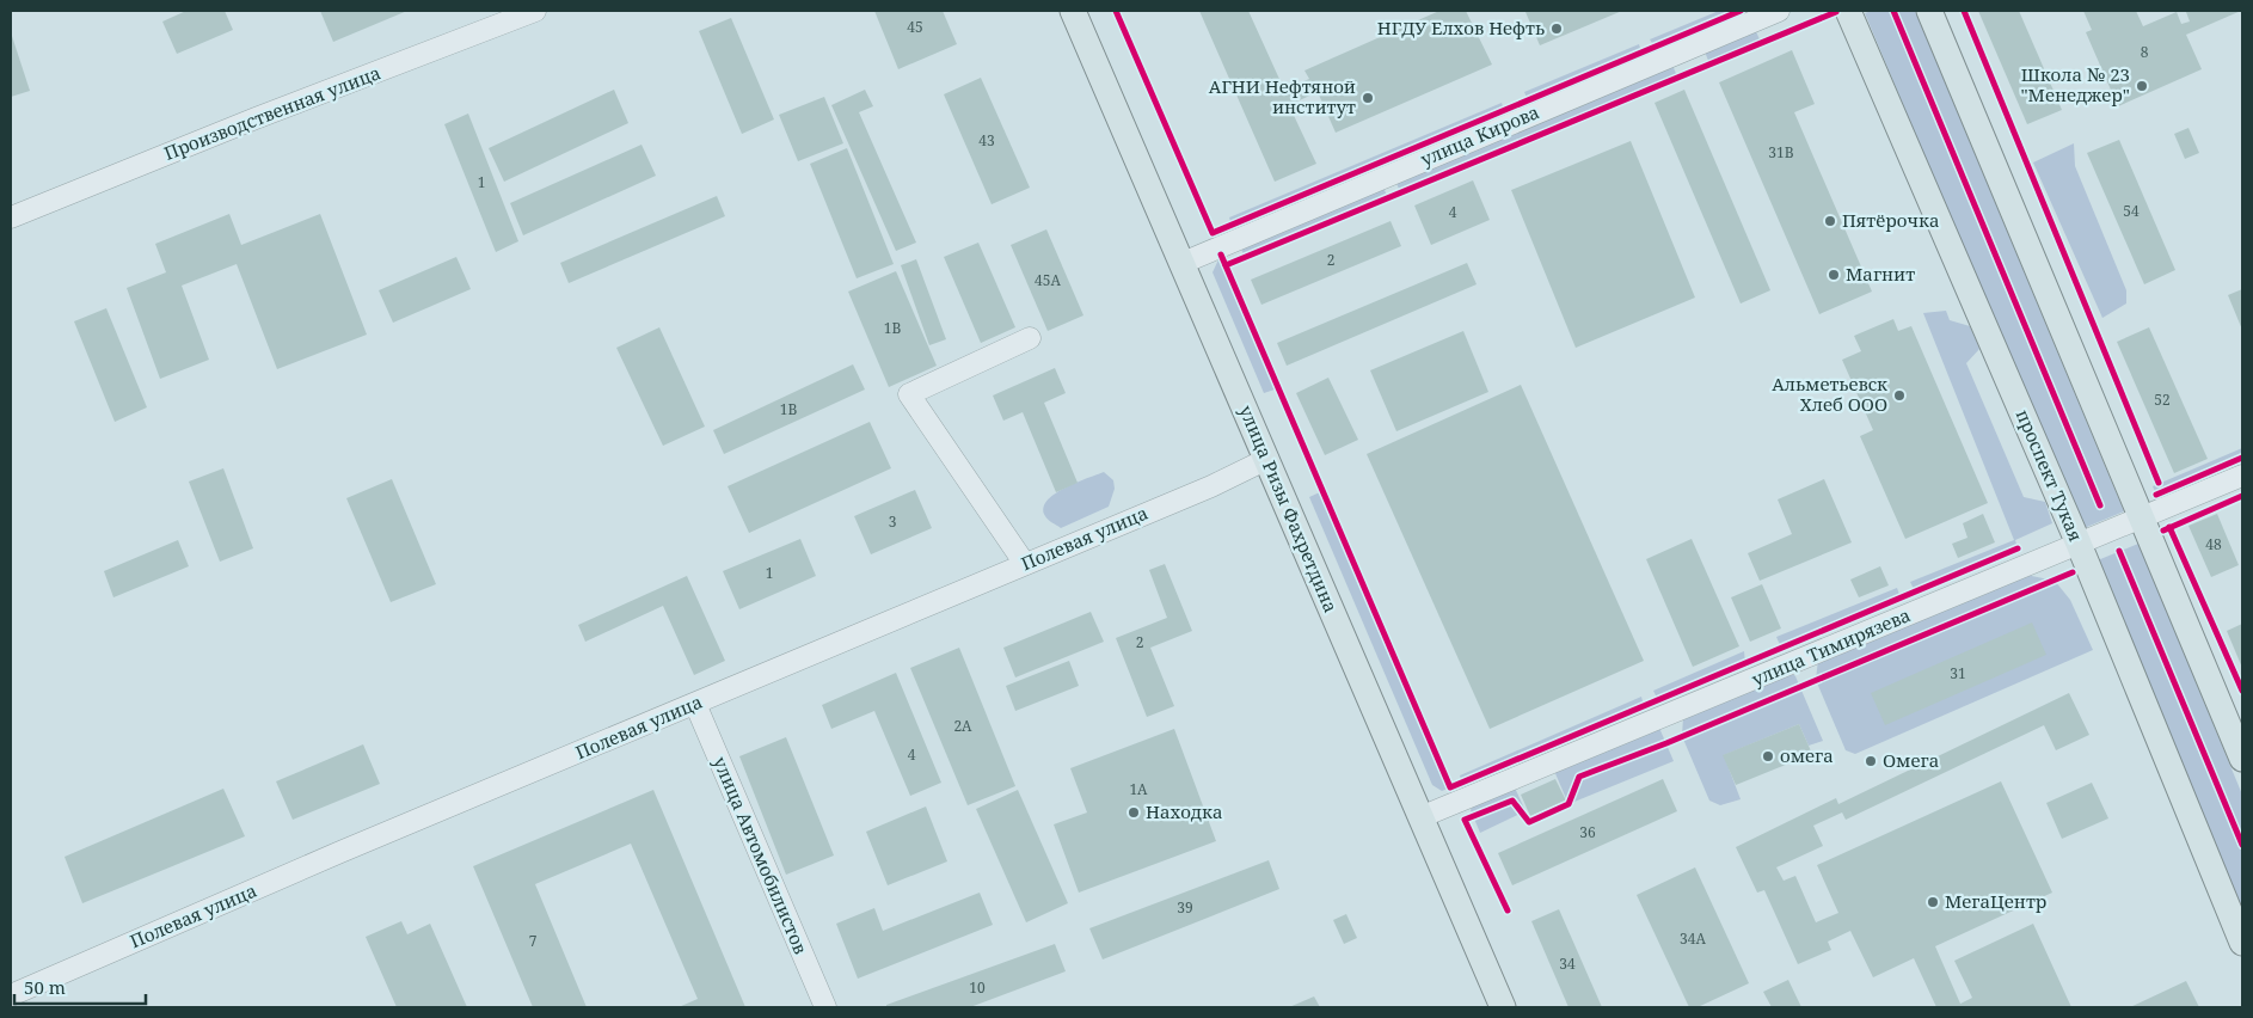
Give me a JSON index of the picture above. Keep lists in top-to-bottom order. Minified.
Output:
{"streets":{"main road":["проспект Тукая","улица Ризы Фахретдина"],"street":["Производственная улица","улица Кирова","Полевая улица","улица Тимирязева","улица Автомобилистов"]},"crossings":[["улица Кирова","улица Ризы Фахретдина"],["проспект Тукая","улица Тимирязева"],["улица Ризы Фахретдина","Полевая улица"],["улица Ризы Фахретдина","улица Тимирязева"],["Полевая улица","улица Автомобилистов"]],"places":["НГДУ Елхов Нефть","Школа № 23 \"Менеджер\"","АГНИ Нефтяной институт","Пятёрочка","Магнит","Альметьевск Хлеб ООО","омега","Омега","Находка","МегаЦентр"],"house_numbers":["45","8","43","31В","1","54","4","2","45А","1В","52","1В","3","48","1","2","31","2А","4","1А","36","39","34А","7","34","10"],"scale_bar":"50 m"}
